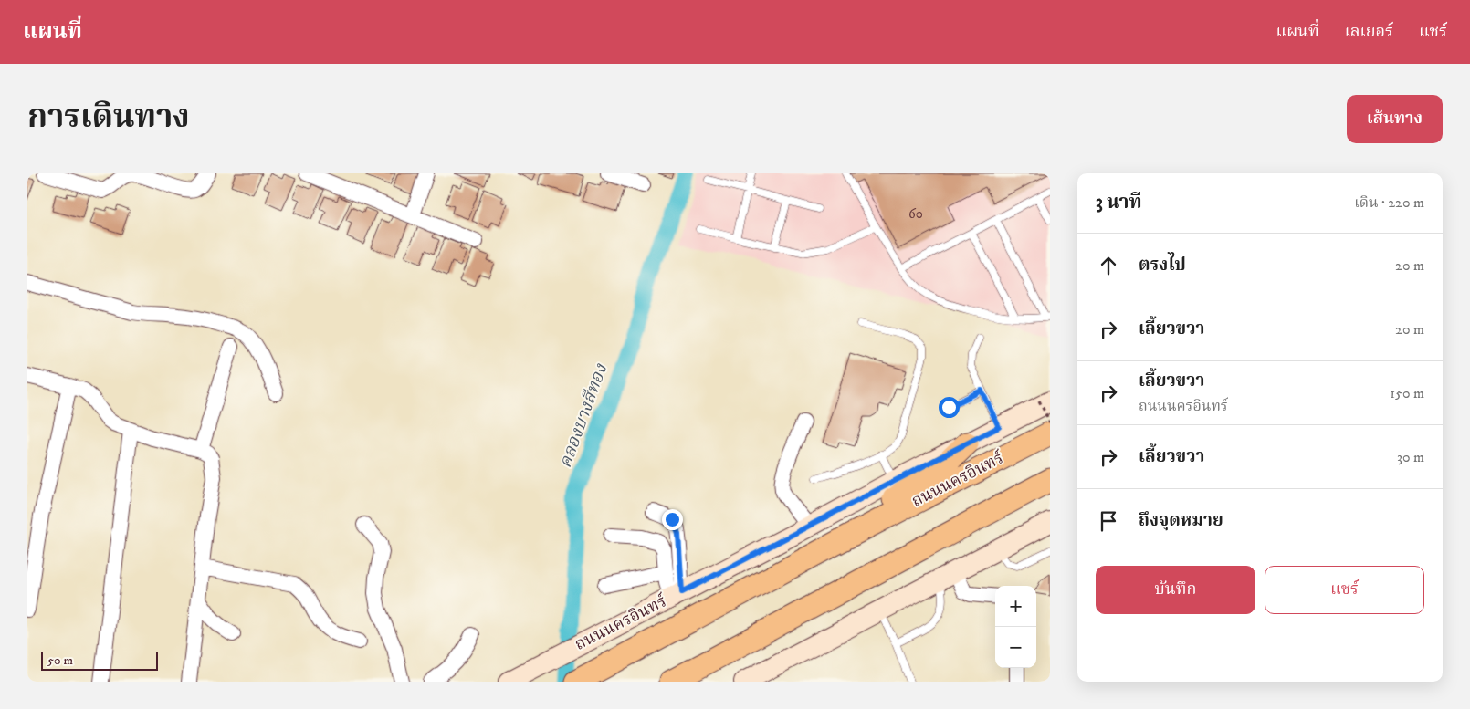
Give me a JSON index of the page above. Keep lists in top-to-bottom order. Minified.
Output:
{"streets":{"main road":["ถนนนครอินทร์"]},"water":["คลองบางสีทอง"],"house_numbers":["60"],"scale_bar":"50 m","page":{"header":"แผนที่","nav":["แผนที่","เลเยอร์","แชร์"],"title":"การเดินทาง","buttons":["เส้นทาง",["บันทึก","แชร์"]],"heading":["3 นาที","เดิน · 220 m"],"list":[["ตรงไป","20 m"],["เลี้ยวขวา","20 m"],["เลี้ยวขวา","ถนนนครอินทร์","150 m"],["เลี้ยวขวา","30 m"],"ถึงจุดหมาย"],"map_buttons":["+","−"],"scale":"50 m"}}
